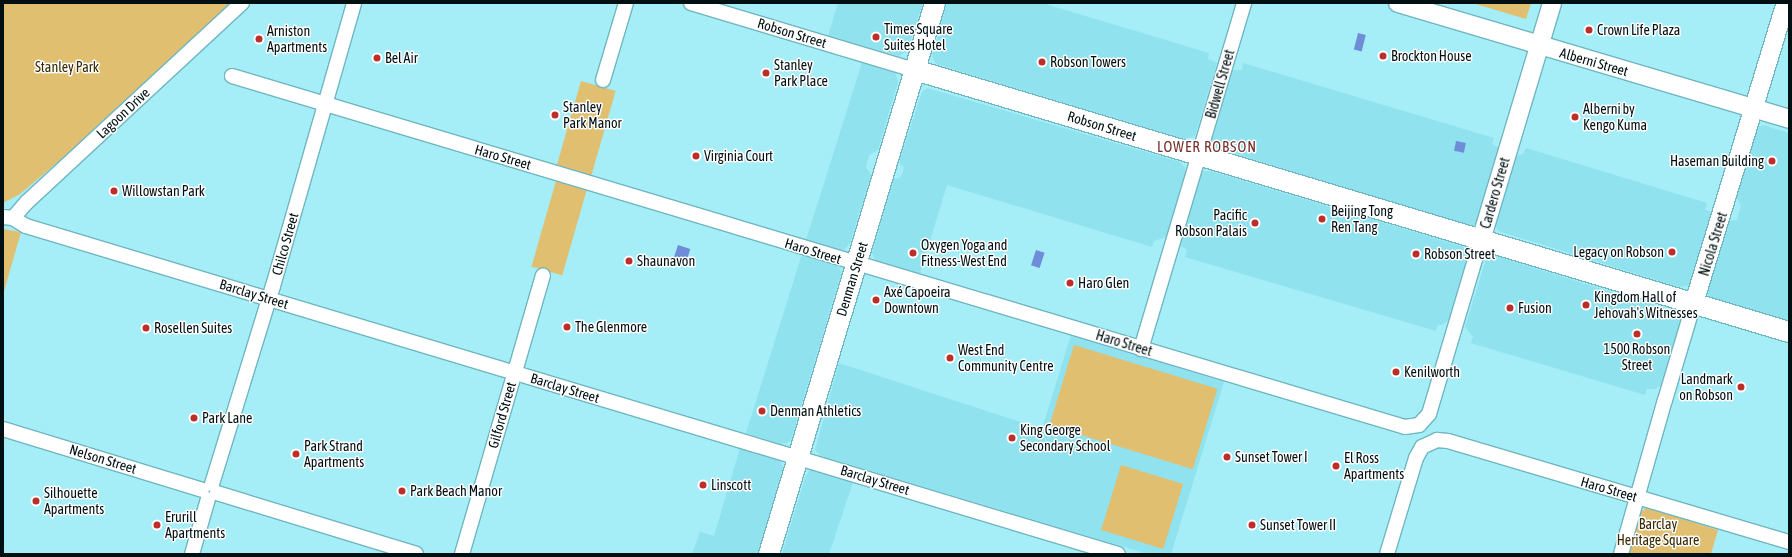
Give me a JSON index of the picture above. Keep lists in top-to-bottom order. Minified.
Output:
{"streets":{"main road":["Robson Street","Denman Street"],"street":["Alberni Street","Bidwell Street","Lagoon Drive","Haro Street","Cardero Street","Chilco Street","Nicola Street","Barclay Street","Gilford Street","Nelson Street"]},"crossings":[["Robson Street","Bidwell Street"],["Robson Street","Cardero Street"],["Robson Street","Nicola Street"],["Robson Street","Denman Street"],["Alberni Street","Cardero Street"],["Alberni Street","Nicola Street"],["Bidwell Street","Haro Street"],["Lagoon Drive","Barclay Street"],["Haro Street","Cardero Street"],["Haro Street","Chilco Street"],["Haro Street","Nicola Street"],["Haro Street","Denman Street"],["Chilco Street","Barclay Street"],["Chilco Street","Nelson Street"],["Denman Street","Barclay Street"],["Barclay Street","Gilford Street"]],"districts":["LOWER ROBSON"],"parks":["Stanley Park","Barclay Heritage Square"],"places":["Crown Life Plaza","Times Square Suites Hotel","Arniston Apartments","Brockton House","Bel Air","Robson Towers","Stanley Park Place","Stanley Park Manor","Alberni by Kengo Kuma","Virginia Court","Haseman Building","Willowstan Park","Beijing Tong Ren Tang","Pacific Robson Palais","Legacy on Robson","Oxygen Yoga and Fitness-West End","Robson Street","Shaunavon","Haro Glen","Axé Capoeira Downtown","Kingdom Hall of Jehovah's Witnesses","Fusion","The Glenmore","Rosellen Suites","1500 Robson Street","West End Community Centre","Kenilworth","Landmark on Robson","Denman Athletics","Park Lane","King George Secondary School","Park Strand Apartments","Sunset Tower I","El Ross Apartments","Linscott","Park Beach Manor","Silhouette Apartments","Erurill Apartments","Sunset Tower II"]}
